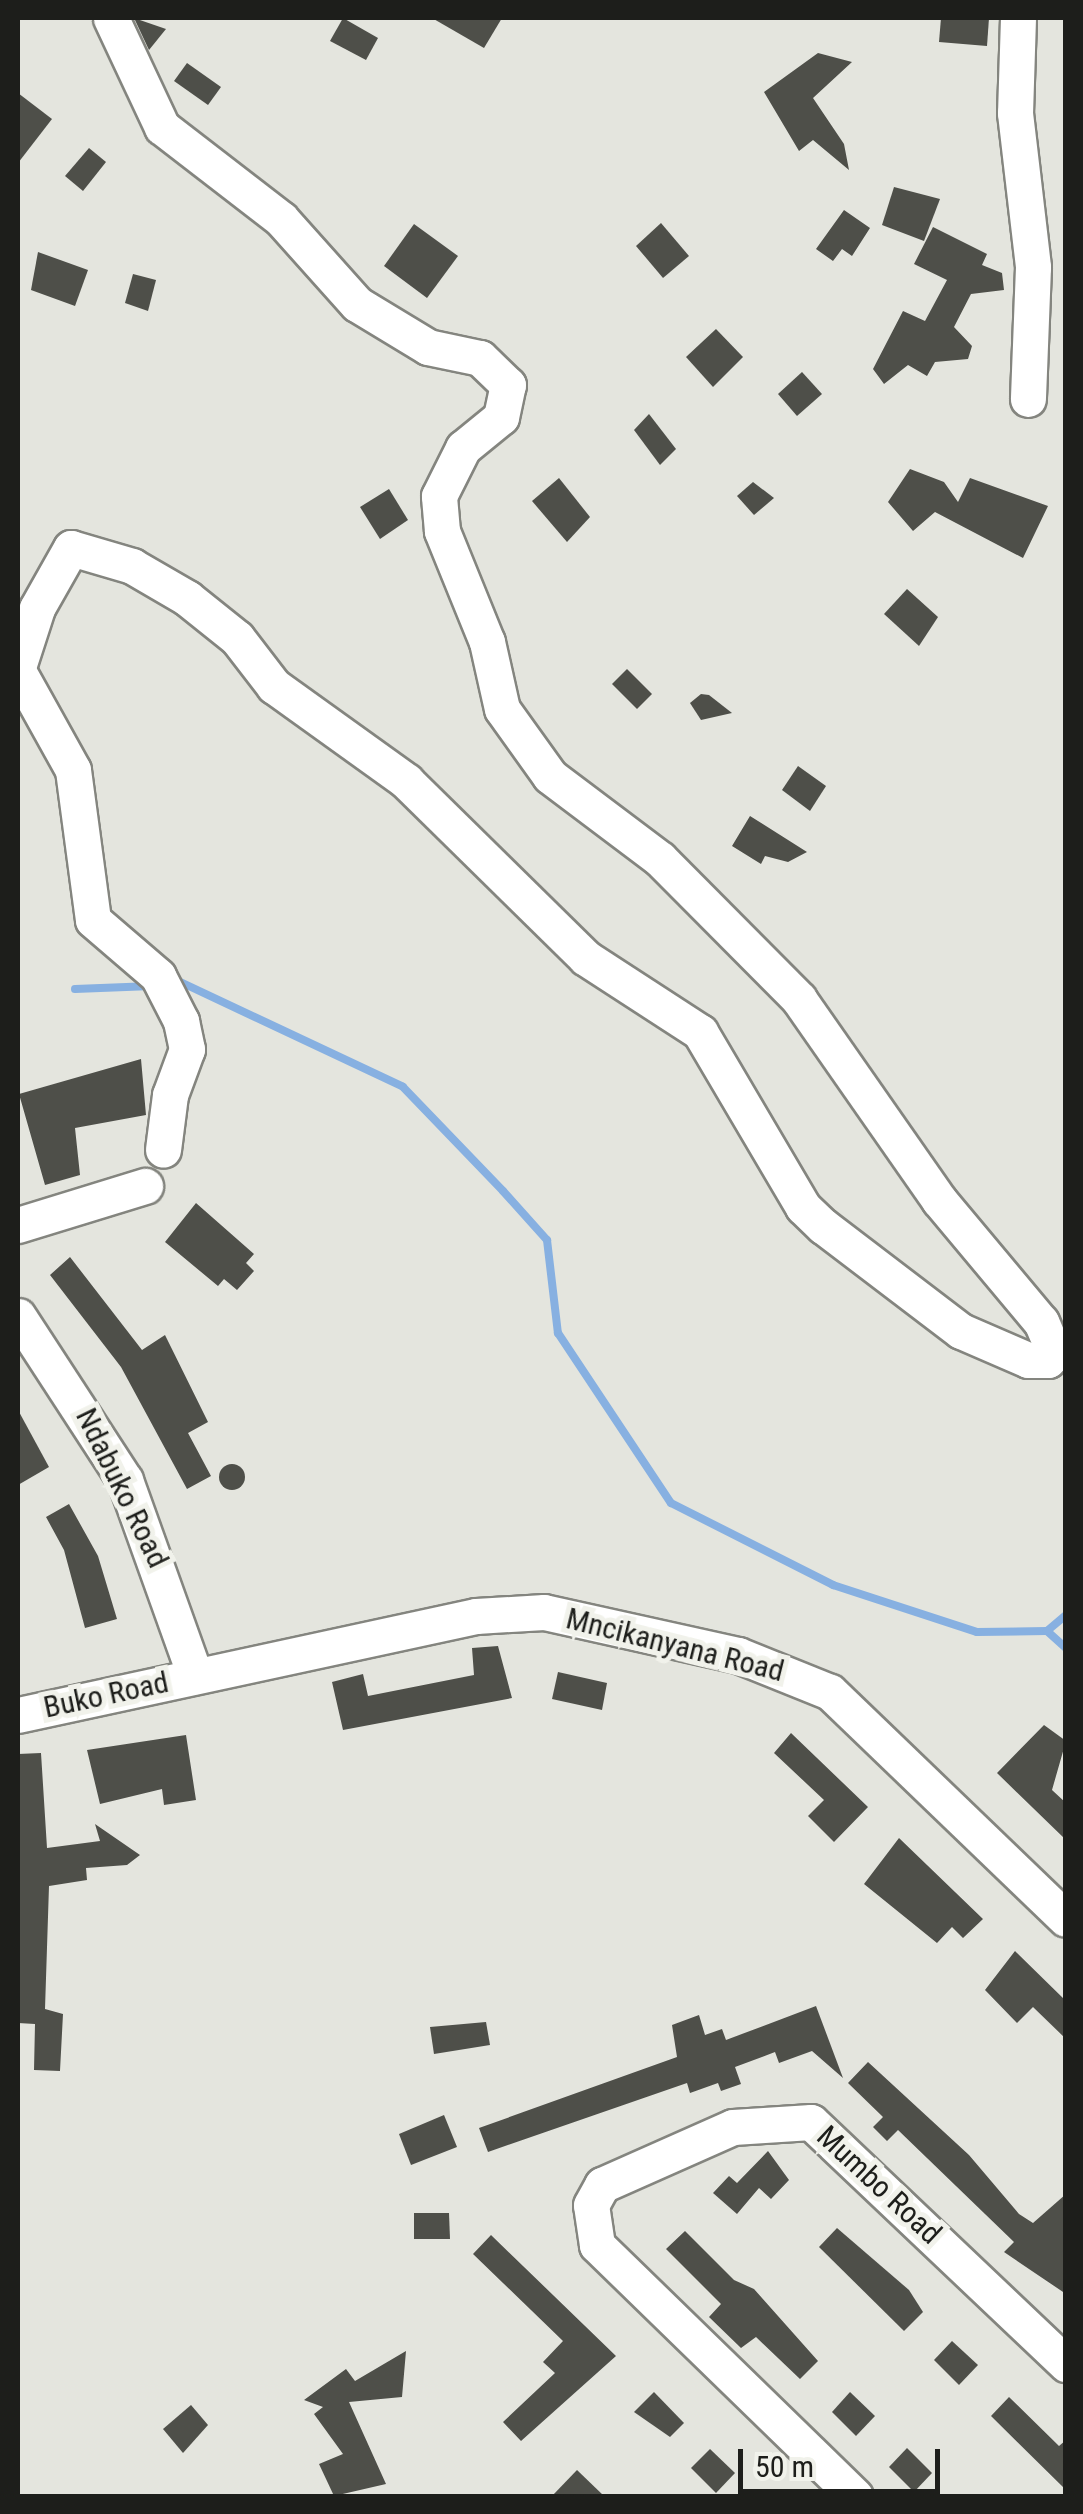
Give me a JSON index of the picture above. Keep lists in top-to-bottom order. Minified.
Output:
{"streets":{"street":["Ndabuko Road","Mncikanyana Road","Buko Road","Mumbo Road"]},"crossings":[["Ndabuko Road","Mncikanyana Road"],["Ndabuko Road","Buko Road"],["Mncikanyana Road","Buko Road"]],"scale_bar":"50 m"}
